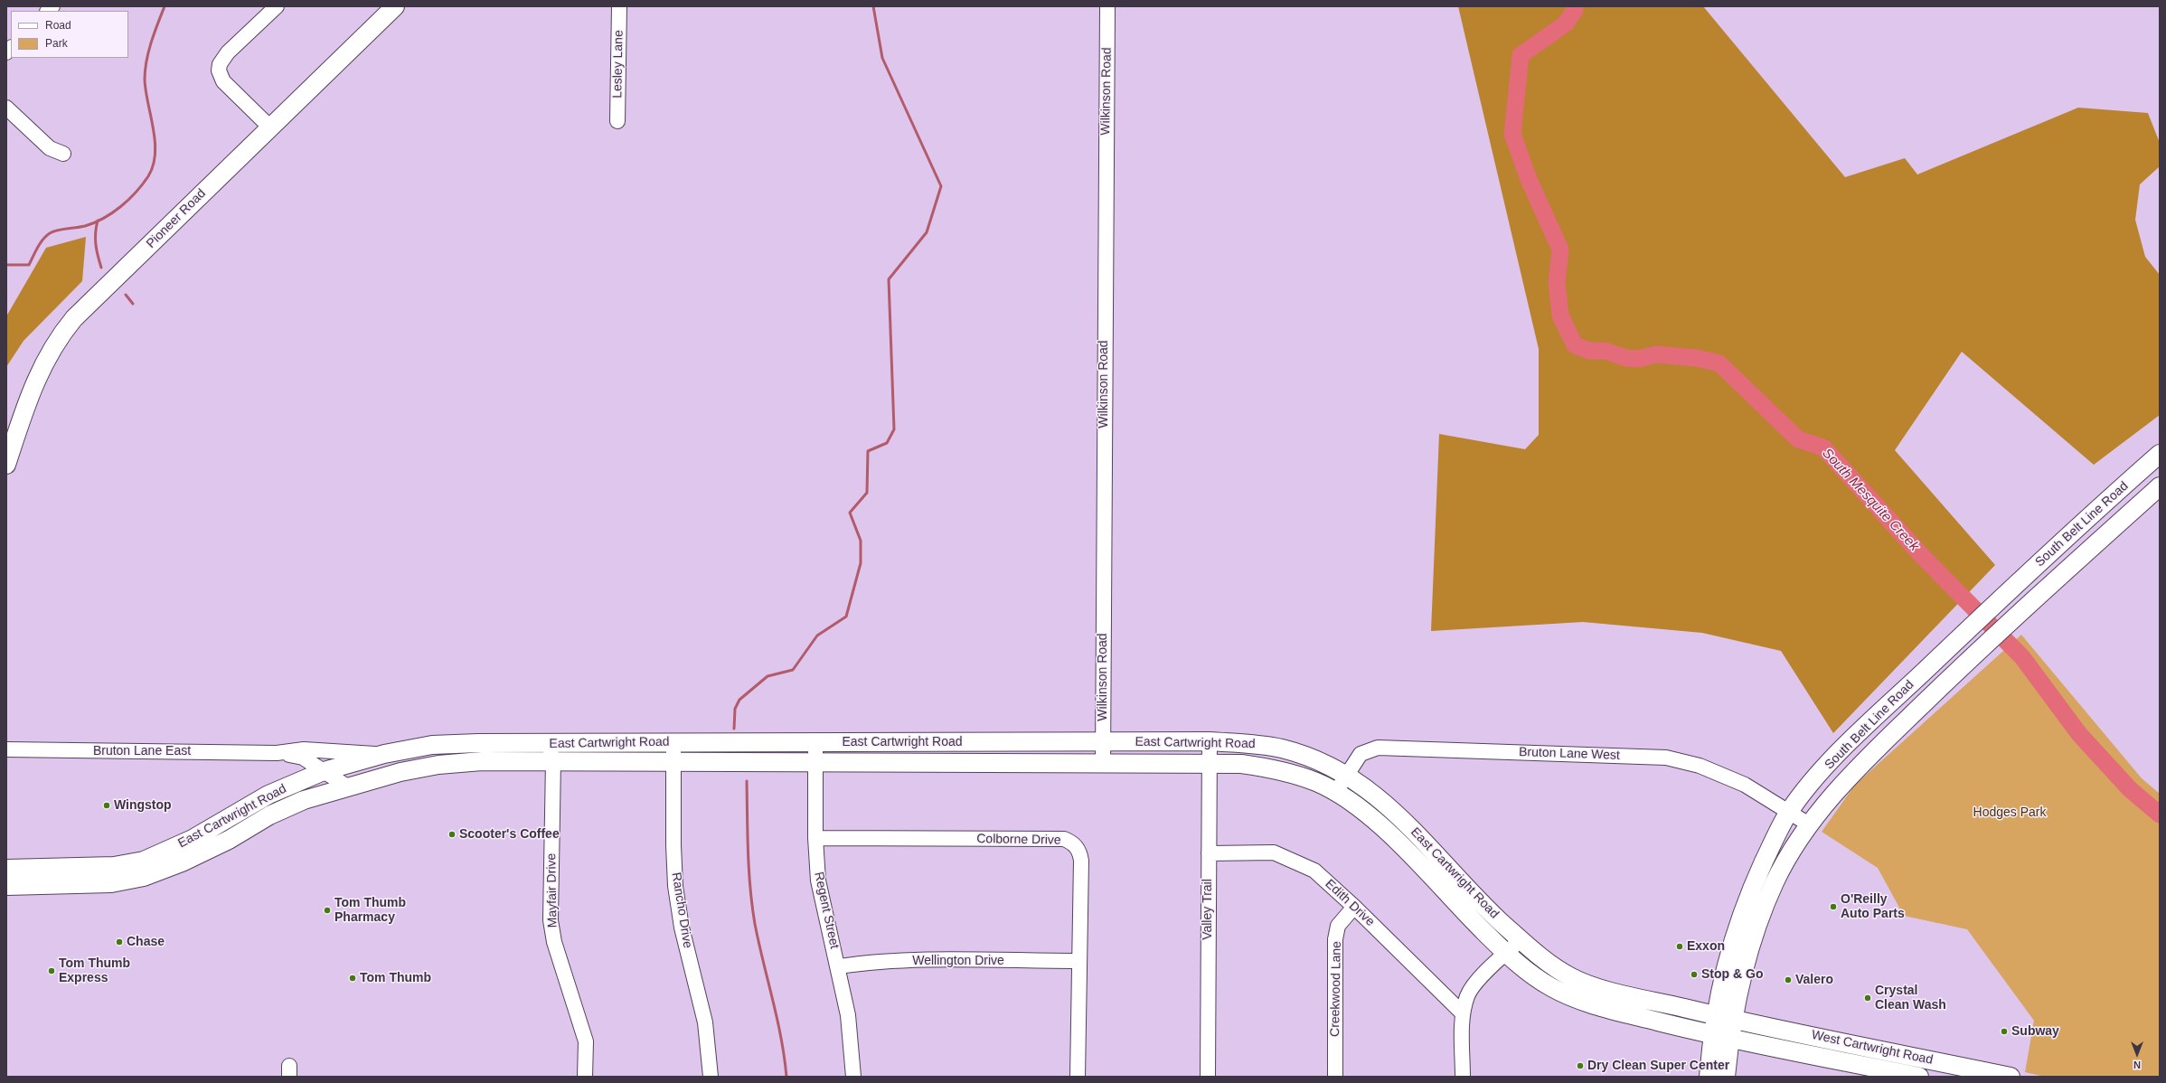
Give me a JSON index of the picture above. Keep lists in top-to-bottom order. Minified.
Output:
{"streets":{"main road":["Pioneer Road","South Belt Line Road","East Cartwright Road","West Cartwright Road"],"street":["Lesley Lane","Wilkinson Road","Bruton Lane East","Bruton Lane West","Colborne Drive","Mayfair Drive","Edith Drive","Valley Trail","Rancho Drive","Regent Street","Wellington Drive","Creekwood Lane"]},"crossings":[["Wilkinson Road","East Cartwright Road"],["South Belt Line Road","East Cartwright Road"],["South Belt Line Road","Bruton Lane West"],["South Belt Line Road","West Cartwright Road"],["East Cartwright Road","Bruton Lane East"],["East Cartwright Road","Bruton Lane West"],["East Cartwright Road","Mayfair Drive"],["East Cartwright Road","Valley Trail"],["East Cartwright Road","Rancho Drive"],["East Cartwright Road","Regent Street"],["East Cartwright Road","West Cartwright Road"],["Colborne Drive","Regent Street"],["Colborne Drive","Wellington Drive"],["Edith Drive","Valley Trail"],["Edith Drive","Creekwood Lane"],["Regent Street","Wellington Drive"]],"water":["South Mesquite Creek"],"parks":["Hodges Park"],"places":["Wingstop","Scooter's Coffee","O'Reilly Auto Parts","Tom Thumb Pharmacy","Chase","Exxon","Tom Thumb Express","Stop & Go","Tom Thumb","Valero","Crystal Clean Wash","Subway","Dry Clean Super Center"],"legend":["Road","Park"],"north":"bottom"}
